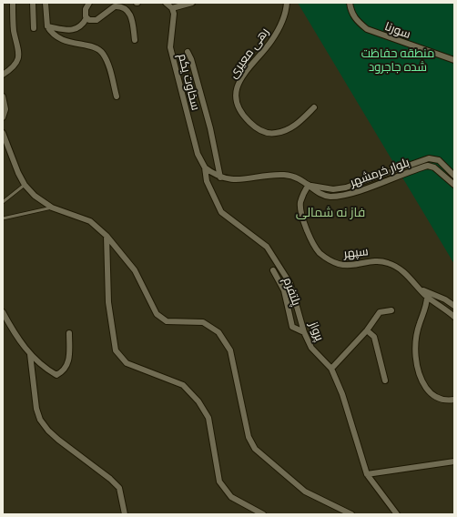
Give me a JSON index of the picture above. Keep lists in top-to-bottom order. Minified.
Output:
{"streets":{"street":["سورنا","رهی معیری","سخاوت یکم","بلوار خرمشهر","سپهر","پلتفرم","پرواز"]},"crossings":[["سخاوت یکم","بلوار خرمشهر"],["سخاوت یکم","پرواز"],["بلوار خرمشهر","سپهر"],["بلوار خرمشهر","پرواز"],["پلتفرم","پرواز"]],"districts":["فاز نه شمالی"],"parks":["منطقه حفاظت شده جاجرود"]}
